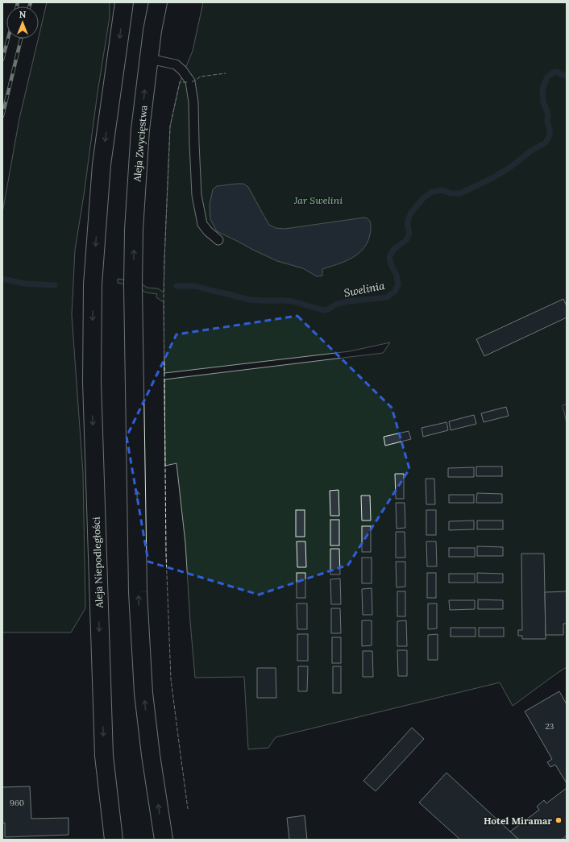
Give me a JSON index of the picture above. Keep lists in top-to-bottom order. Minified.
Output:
{"streets":{"main road":["Aleja Zwycięstwa","Aleja Niepodległości"]},"one_way":["Aleja Zwycięstwa","Aleja Niepodległości"],"water":["Swelinia"],"parks":["Jar Swelini"],"places":["Hotel Miramar"],"house_numbers":["23","960"],"north":"top"}
